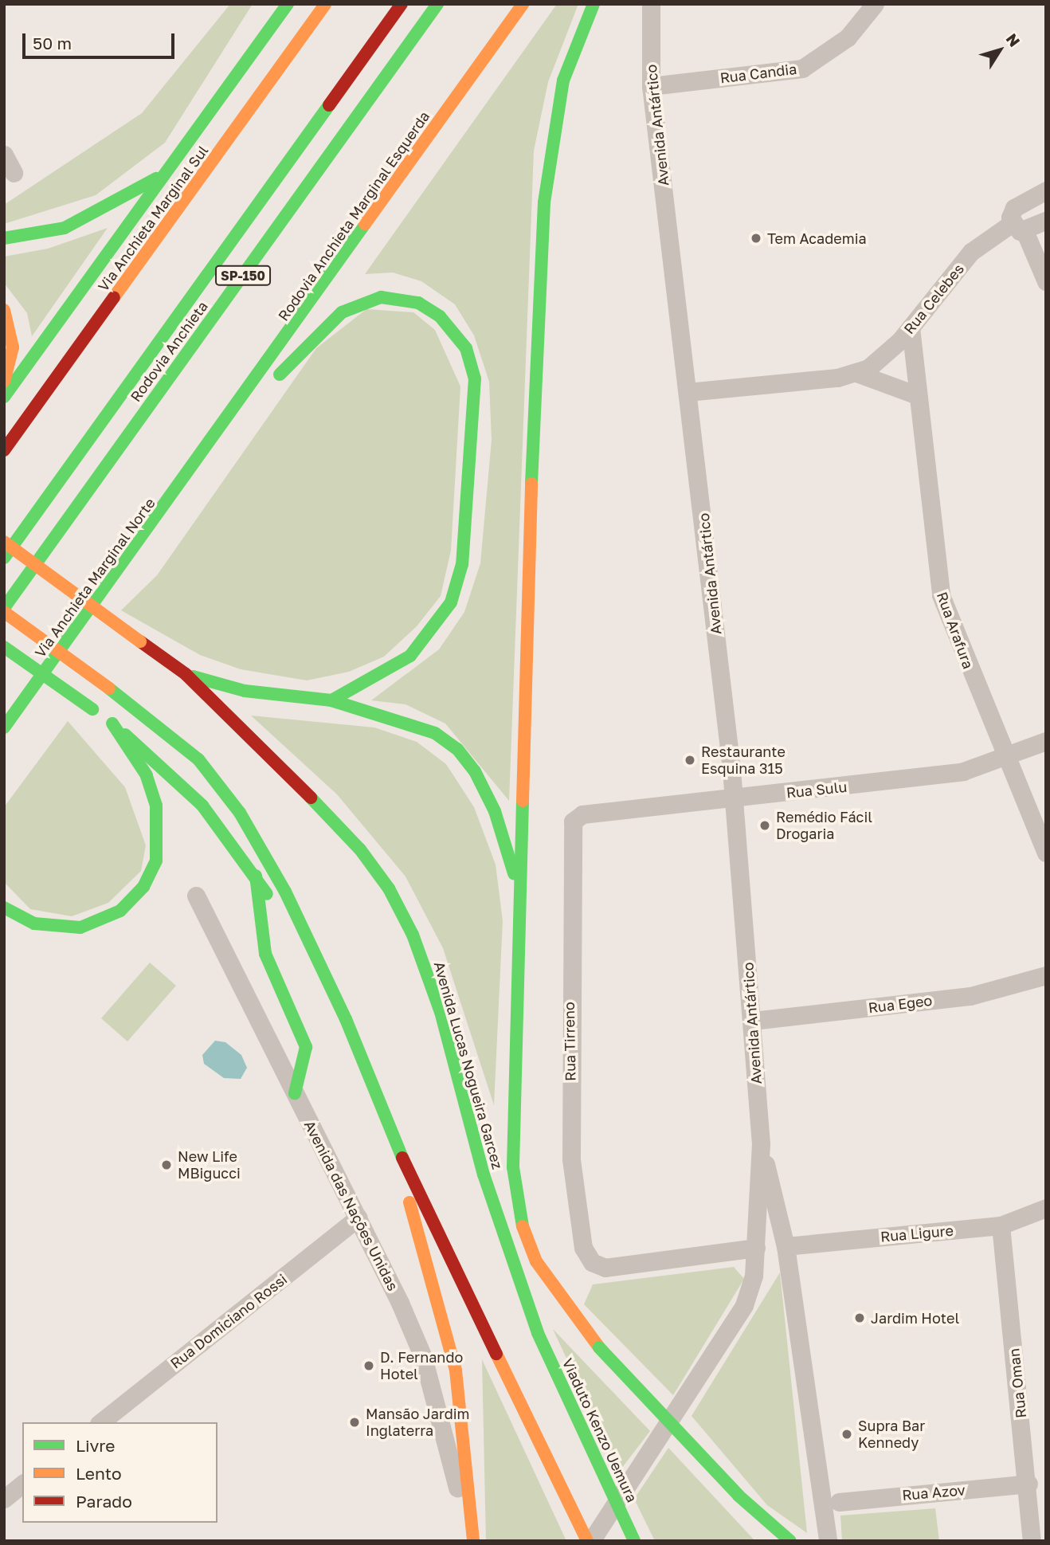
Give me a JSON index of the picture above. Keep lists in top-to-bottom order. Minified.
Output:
{"streets":{"main road":["Rodovia Anchieta Marginal Esquerda","Via Anchieta Marginal Sul","SP-150","Rodovia Anchieta","Via Anchieta Marginal Norte","Avenida Lucas Nogueira Garcez","Avenida das Nações Unidas","Viaduto Kenzo Uemura"],"street":["Rua Candia","Avenida Antártico","Rua Celebes","Rua Arafura","Rua Sulu","Rua Egeo","Rua Tirreno","Rua Ligure","Rua Domiciano Rossi","Rua Oman","Rua Azov"]},"crossings":[["Rua Candia","Avenida Antártico"],["Avenida Antártico","Rua Celebes"],["Avenida Antártico","Rua Sulu"],["Avenida Antártico","Rua Egeo"],["Avenida Antártico","Rua Tirreno"],["Avenida Antártico","Rua Ligure"],["Rodovia Anchieta Marginal Esquerda","Via Anchieta Marginal Norte"],["Rua Celebes","Rua Arafura"],["Rua Arafura","Rua Sulu"],["Rua Sulu","Rua Tirreno"],["Avenida Lucas Nogueira Garcez","Viaduto Kenzo Uemura"],["Avenida das Nações Unidas","Rua Domiciano Rossi"],["Rua Ligure","Rua Oman"],["Rua Oman","Rua Azov"]],"places":["Tem Academia","Restaurante Esquina 315","Remédio Fácil Drogaria","New Life MBigucci","Jardim Hotel","D. Fernando Hotel","Mansão Jardim Inglaterra","Supra Bar Kennedy"],"legend":["Livre","Lento","Parado"],"scale_bar":"50 m","north":"top right"}
